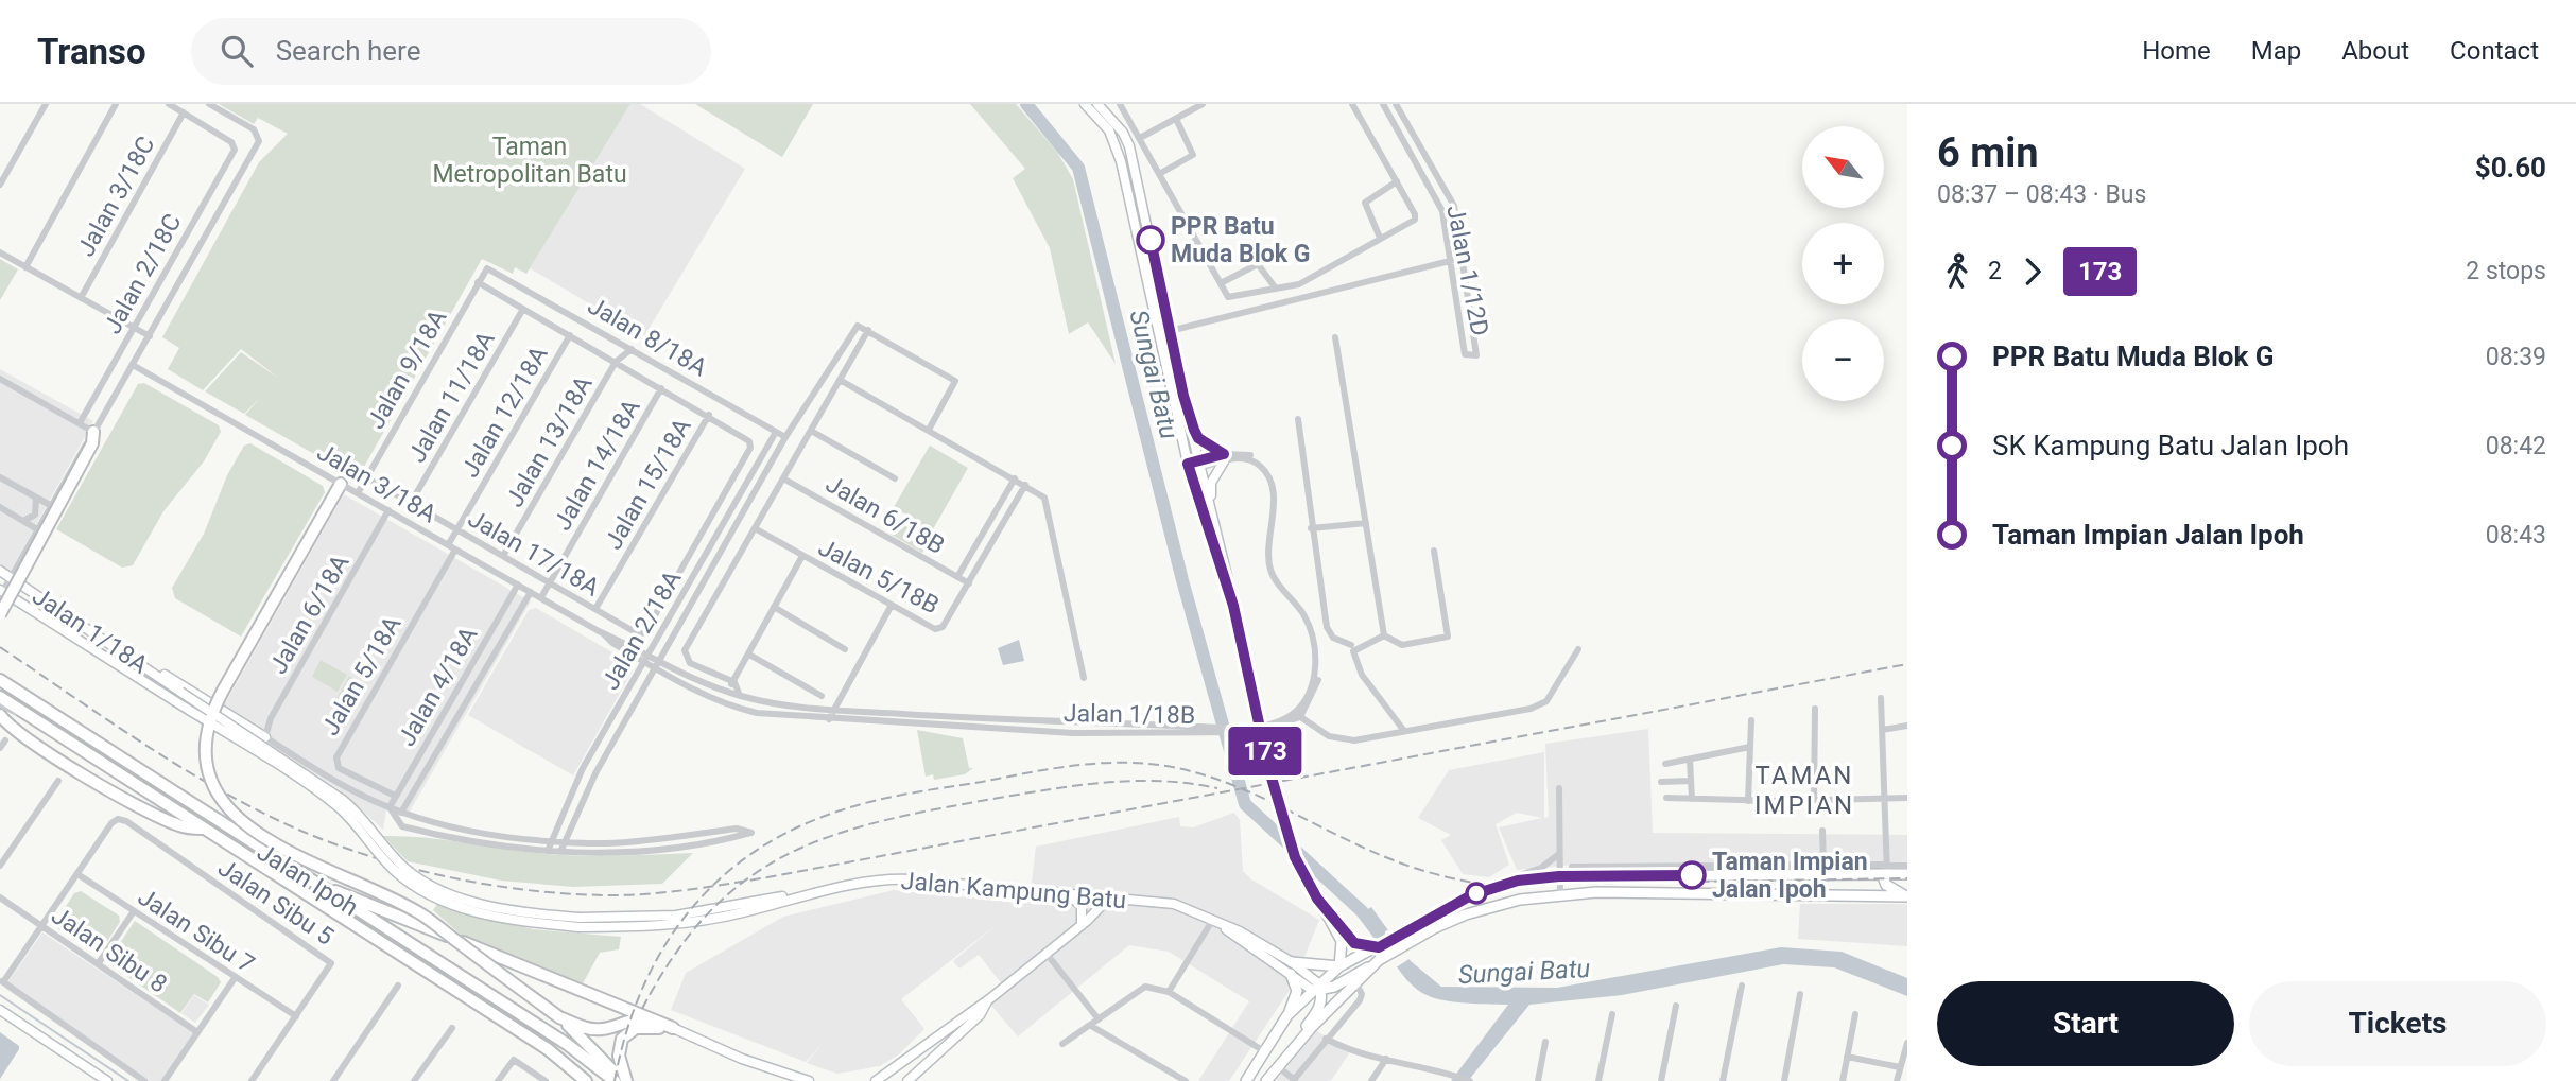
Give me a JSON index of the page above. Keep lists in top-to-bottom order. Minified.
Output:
{"streets":{"highway":["Jalan Ipoh"],"street":["Jalan 3/18C","Jalan 1/12D","Jalan 2/18C","Jalan 8/18A","Jalan 9/18A","Jalan 11/18A","Jalan 12/18A","Jalan 13/18A","Jalan 14/18A","Jalan 3/18A","Jalan 15/18A","Jalan 6/18B","Jalan 17/18A","Jalan 5/18B","Jalan 6/18A","Jalan 1/18A","Jalan 2/18A","Jalan 5/18A","Jalan 4/18A","Jalan 1/18B","Jalan Kampung Batu","Jalan Sibu 5","Jalan Sibu 7","Jalan Sibu 8"]},"crossings":[["Jalan 3/18C","Jalan 2/18C"],["Jalan 8/18A","Jalan 9/18A"],["Jalan 8/18A","Jalan 13/18A"],["Jalan 8/18A","Jalan 2/18A"],["Jalan 9/18A","Jalan 3/18A"],["Jalan 9/18A","Jalan 17/18A"],["Jalan 11/18A","Jalan 17/18A"],["Jalan 12/18A","Jalan 3/18A"],["Jalan 12/18A","Jalan 17/18A"],["Jalan 13/18A","Jalan 17/18A"],["Jalan 14/18A","Jalan 3/18A"],["Jalan 14/18A","Jalan 17/18A"],["Jalan 3/18A","Jalan 6/18A"],["Jalan 3/18A","Jalan 2/18A"],["Jalan 3/18A","Jalan 5/18A"],["Jalan 3/18A","Jalan 4/18A"],["Jalan 3/18A","Jalan 1/18B"],["Jalan 15/18A","Jalan 17/18A"],["Jalan 6/18B","Jalan 5/18B"],["Jalan 6/18B","Jalan 2/18A"],["Jalan 5/18B","Jalan 2/18A"],["Jalan 1/18A","Jalan Kampung Batu"],["Jalan 2/18A","Jalan 1/18B"],["Jalan 5/18A","Jalan 4/18A"],["Jalan Sibu 5","Jalan Sibu 7"]],"districts":["TAMAN IMPIAN"],"water":["Sungai Batu"],"parks":["Taman Metropolitan Batu"],"places":["PPR Batu Muda Blok G","Taman Impian Jalan Ipoh"],"lines":["bus line 173"],"north":"top left","page":{"header":"Transo","search":"Search here","nav":["Home","Map","About","Contact"],"on_map":"173","heading":["6 min","08:37 – 08:43 · Bus","$0.60"],"map_buttons":["+","−"],"legs":["2","173","2 stops"],"list":[{"name":"PPR Batu Muda Blok G","value":"08:39"},{"name":"SK Kampung Batu Jalan Ipoh","value":"08:42"},{"name":"Taman Impian Jalan Ipoh","value":"08:43"}],"buttons":["Start","Tickets"]}}
